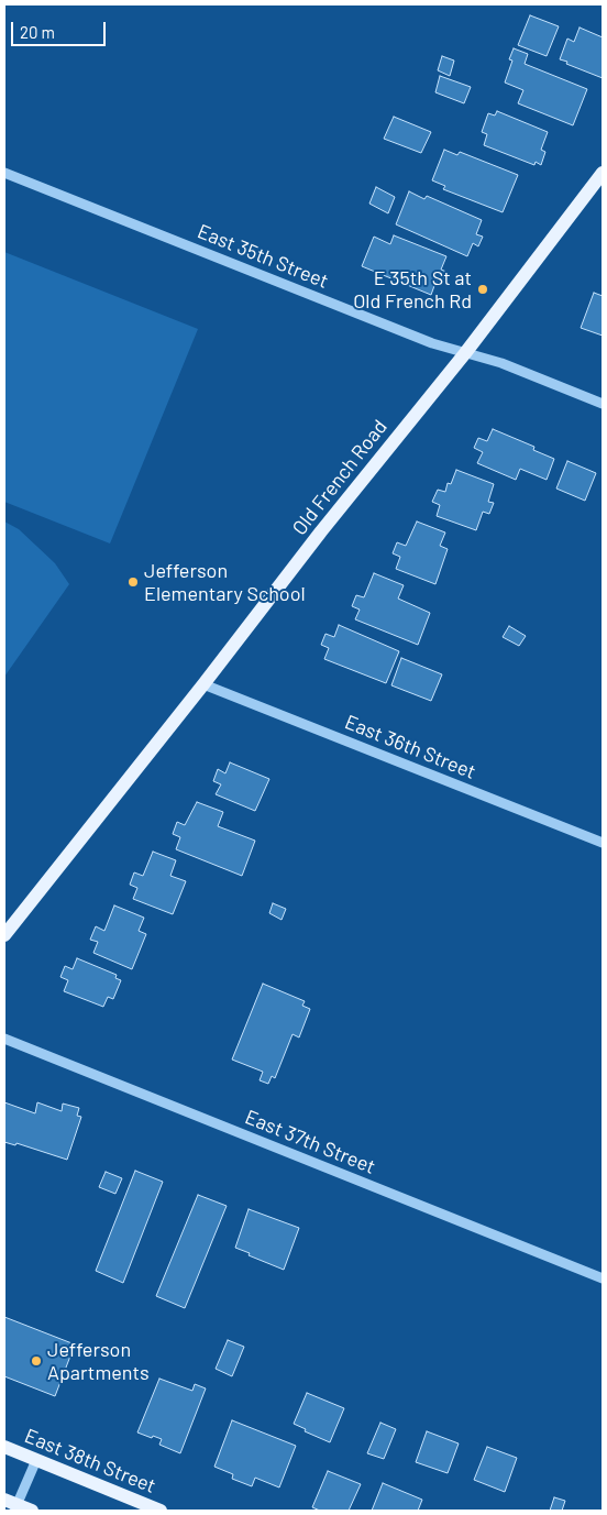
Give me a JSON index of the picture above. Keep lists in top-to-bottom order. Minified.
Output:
{"streets":{"main road":["Old French Road","East 38th Street"],"street":["East 35th Street","East 36th Street","East 37th Street"]},"crossings":[["East 35th Street","Old French Road"],["Old French Road","East 36th Street"]],"places":["E 35th St at Old French Rd","Jefferson Elementary School","Jefferson Apartments"],"scale_bar":"20 m"}
